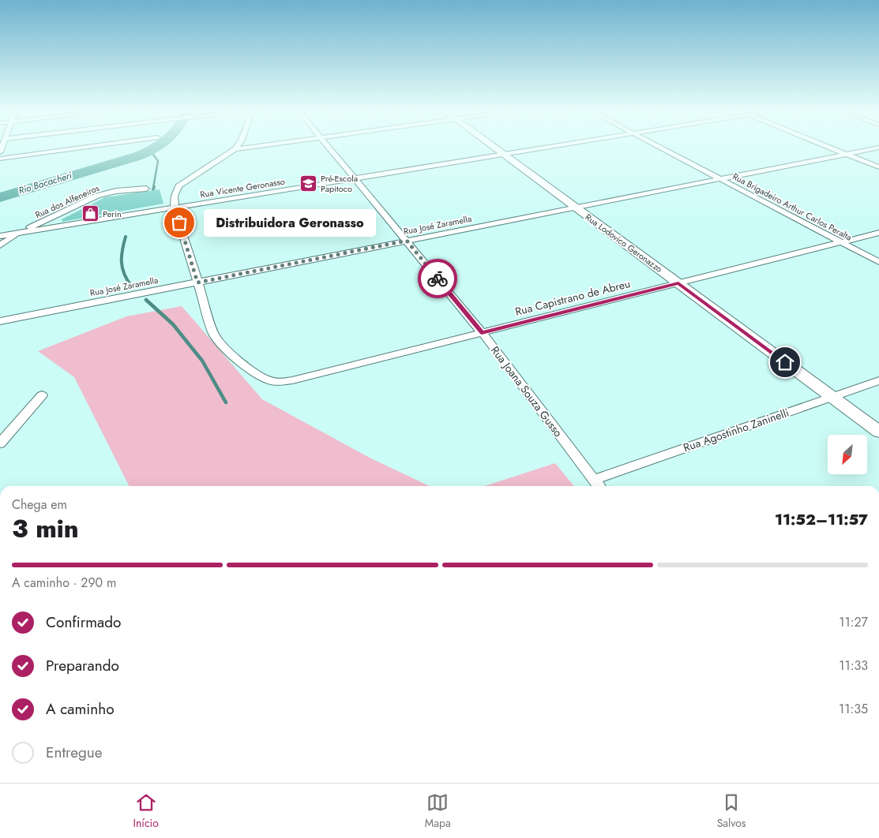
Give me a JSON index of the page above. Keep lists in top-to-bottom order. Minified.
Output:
{"streets":{"main road":["Rua Lodovico Geronazzo"],"street":["Rua Vicente Geronasso","Rua dos Alfeneiros","Rua Brigadeiro Arthur Carlos Peralta","Rua José Zaramella","Rua Capistrano de Abreu","Rua Joana Souza Gusso","Rua Agostinho Zaninelli"]},"crossings":[["Rua Vicente Geronasso","Rua dos Alfeneiros"],["Rua Vicente Geronasso","Rua Lodovico Geronazzo"],["Rua Vicente Geronasso","Rua Joana Souza Gusso"],["Rua Brigadeiro Arthur Carlos Peralta","Rua José Zaramella"],["Rua Brigadeiro Arthur Carlos Peralta","Rua Capistrano de Abreu"],["Rua José Zaramella","Rua Lodovico Geronazzo"],["Rua José Zaramella","Rua Capistrano de Abreu"],["Rua José Zaramella","Rua Joana Souza Gusso"],["Rua Lodovico Geronazzo","Rua Capistrano de Abreu"],["Rua Lodovico Geronazzo","Rua Agostinho Zaninelli"],["Rua Capistrano de Abreu","Rua Joana Souza Gusso"],["Rua Joana Souza Gusso","Rua Agostinho Zaninelli"]],"water":["Rio Bacacheri"],"places":{"school or university":["Pré-Escola Papitoco"],"shop":["Perin"],"other":["Distribuidora Geronasso"]},"north":"bottom left","page":{"bubble":"Distribuidora Geronasso","heading":["3 min","Chega em","11:52–11:57"],"bar":"A caminho · 290 m","list":[["Confirmado","11:27"],["Preparando","11:33"],["A caminho","11:35"],"Entregue"],"tabs":["Início","Mapa","Salvos"]}}
